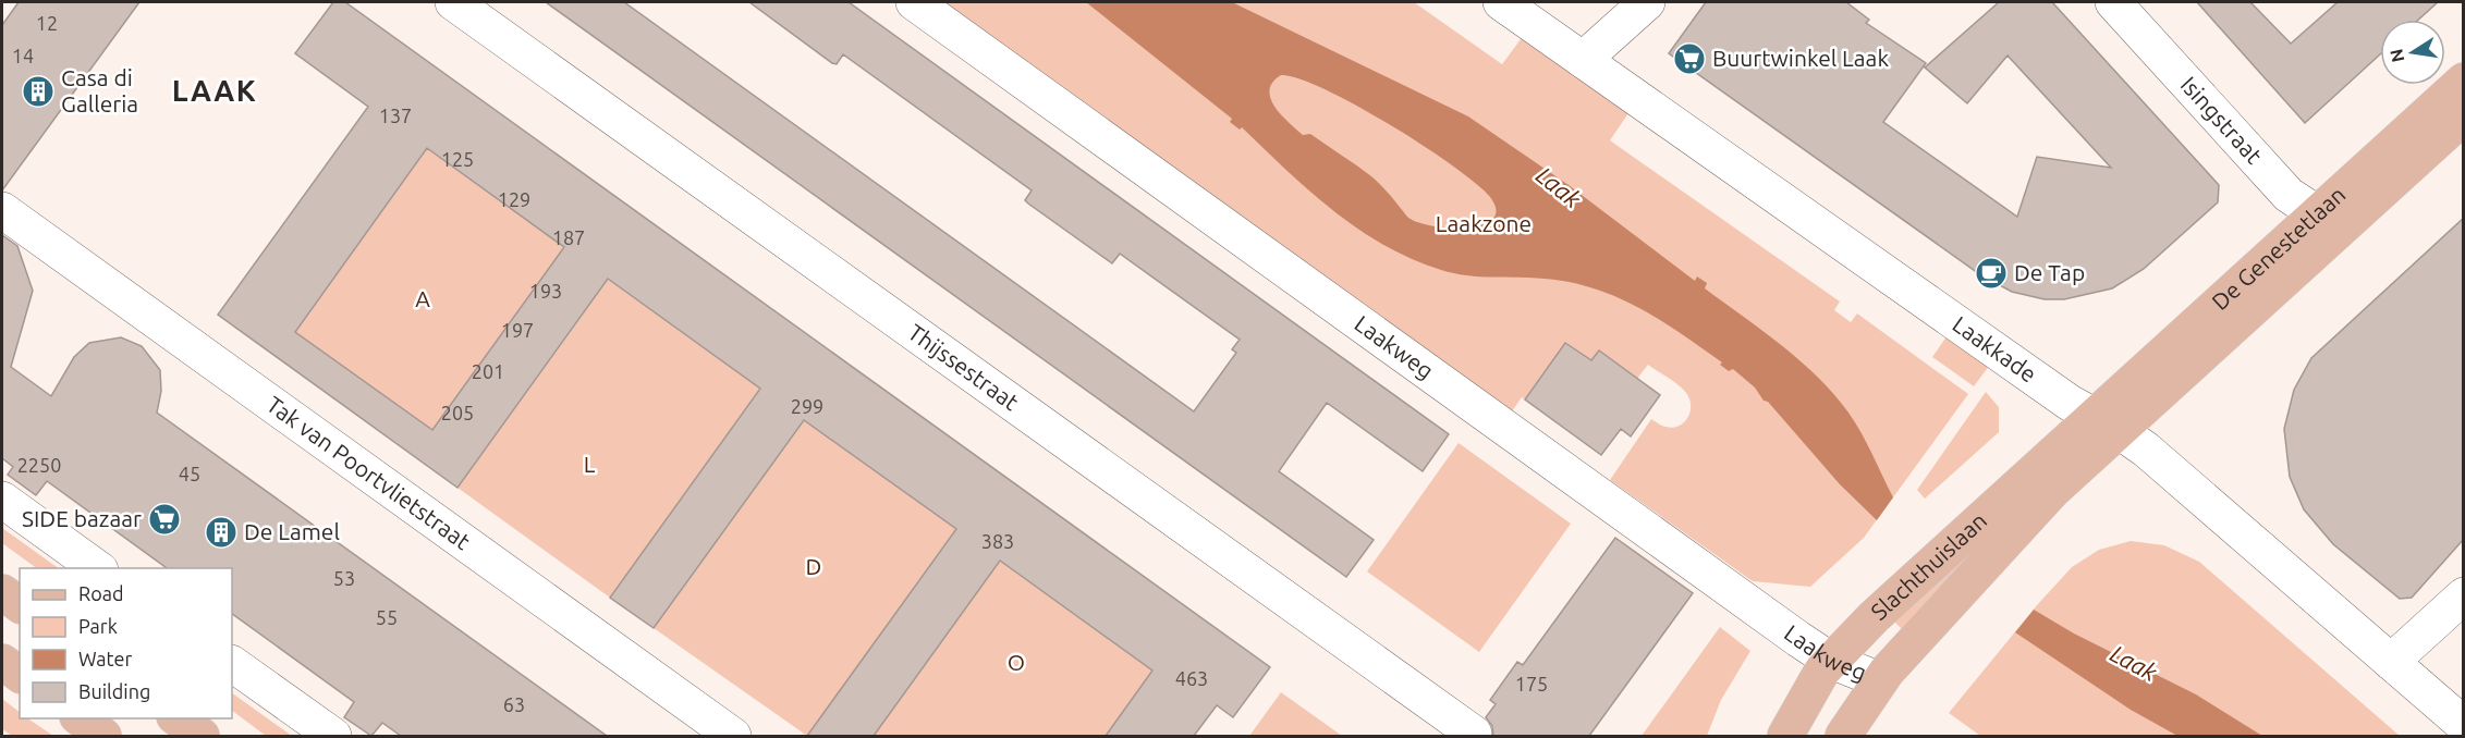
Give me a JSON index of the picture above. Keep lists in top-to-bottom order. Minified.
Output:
{"streets":{"main road":["De Genestetlaan","Slachthuislaan"],"street":["Isingstraat","Laakweg","Laakkade","Thijssestraat","Tak van Poortvlietstraat"]},"crossings":[["Isingstraat","De Genestetlaan"],["De Genestetlaan","Laakkade"],["De Genestetlaan","Slachthuislaan"],["Laakweg","Slachthuislaan"],["Laakkade","Slachthuislaan"]],"districts":["LAAK"],"water":["Laak"],"parks":["Laakzone","A","L","D","O"],"places":{"supermarket":["Buurtwinkel Laak","SIDE bazaar"],"building":["Casa di Galleria","De Lamel"],"cafe":["De Tap"]},"house_numbers":["12","14","137","125","129","187","193","197","201","299","205","2250","45","383","53","55","463","175","63"],"legend":["Road","Park","Water","Building"],"north":"left"}
